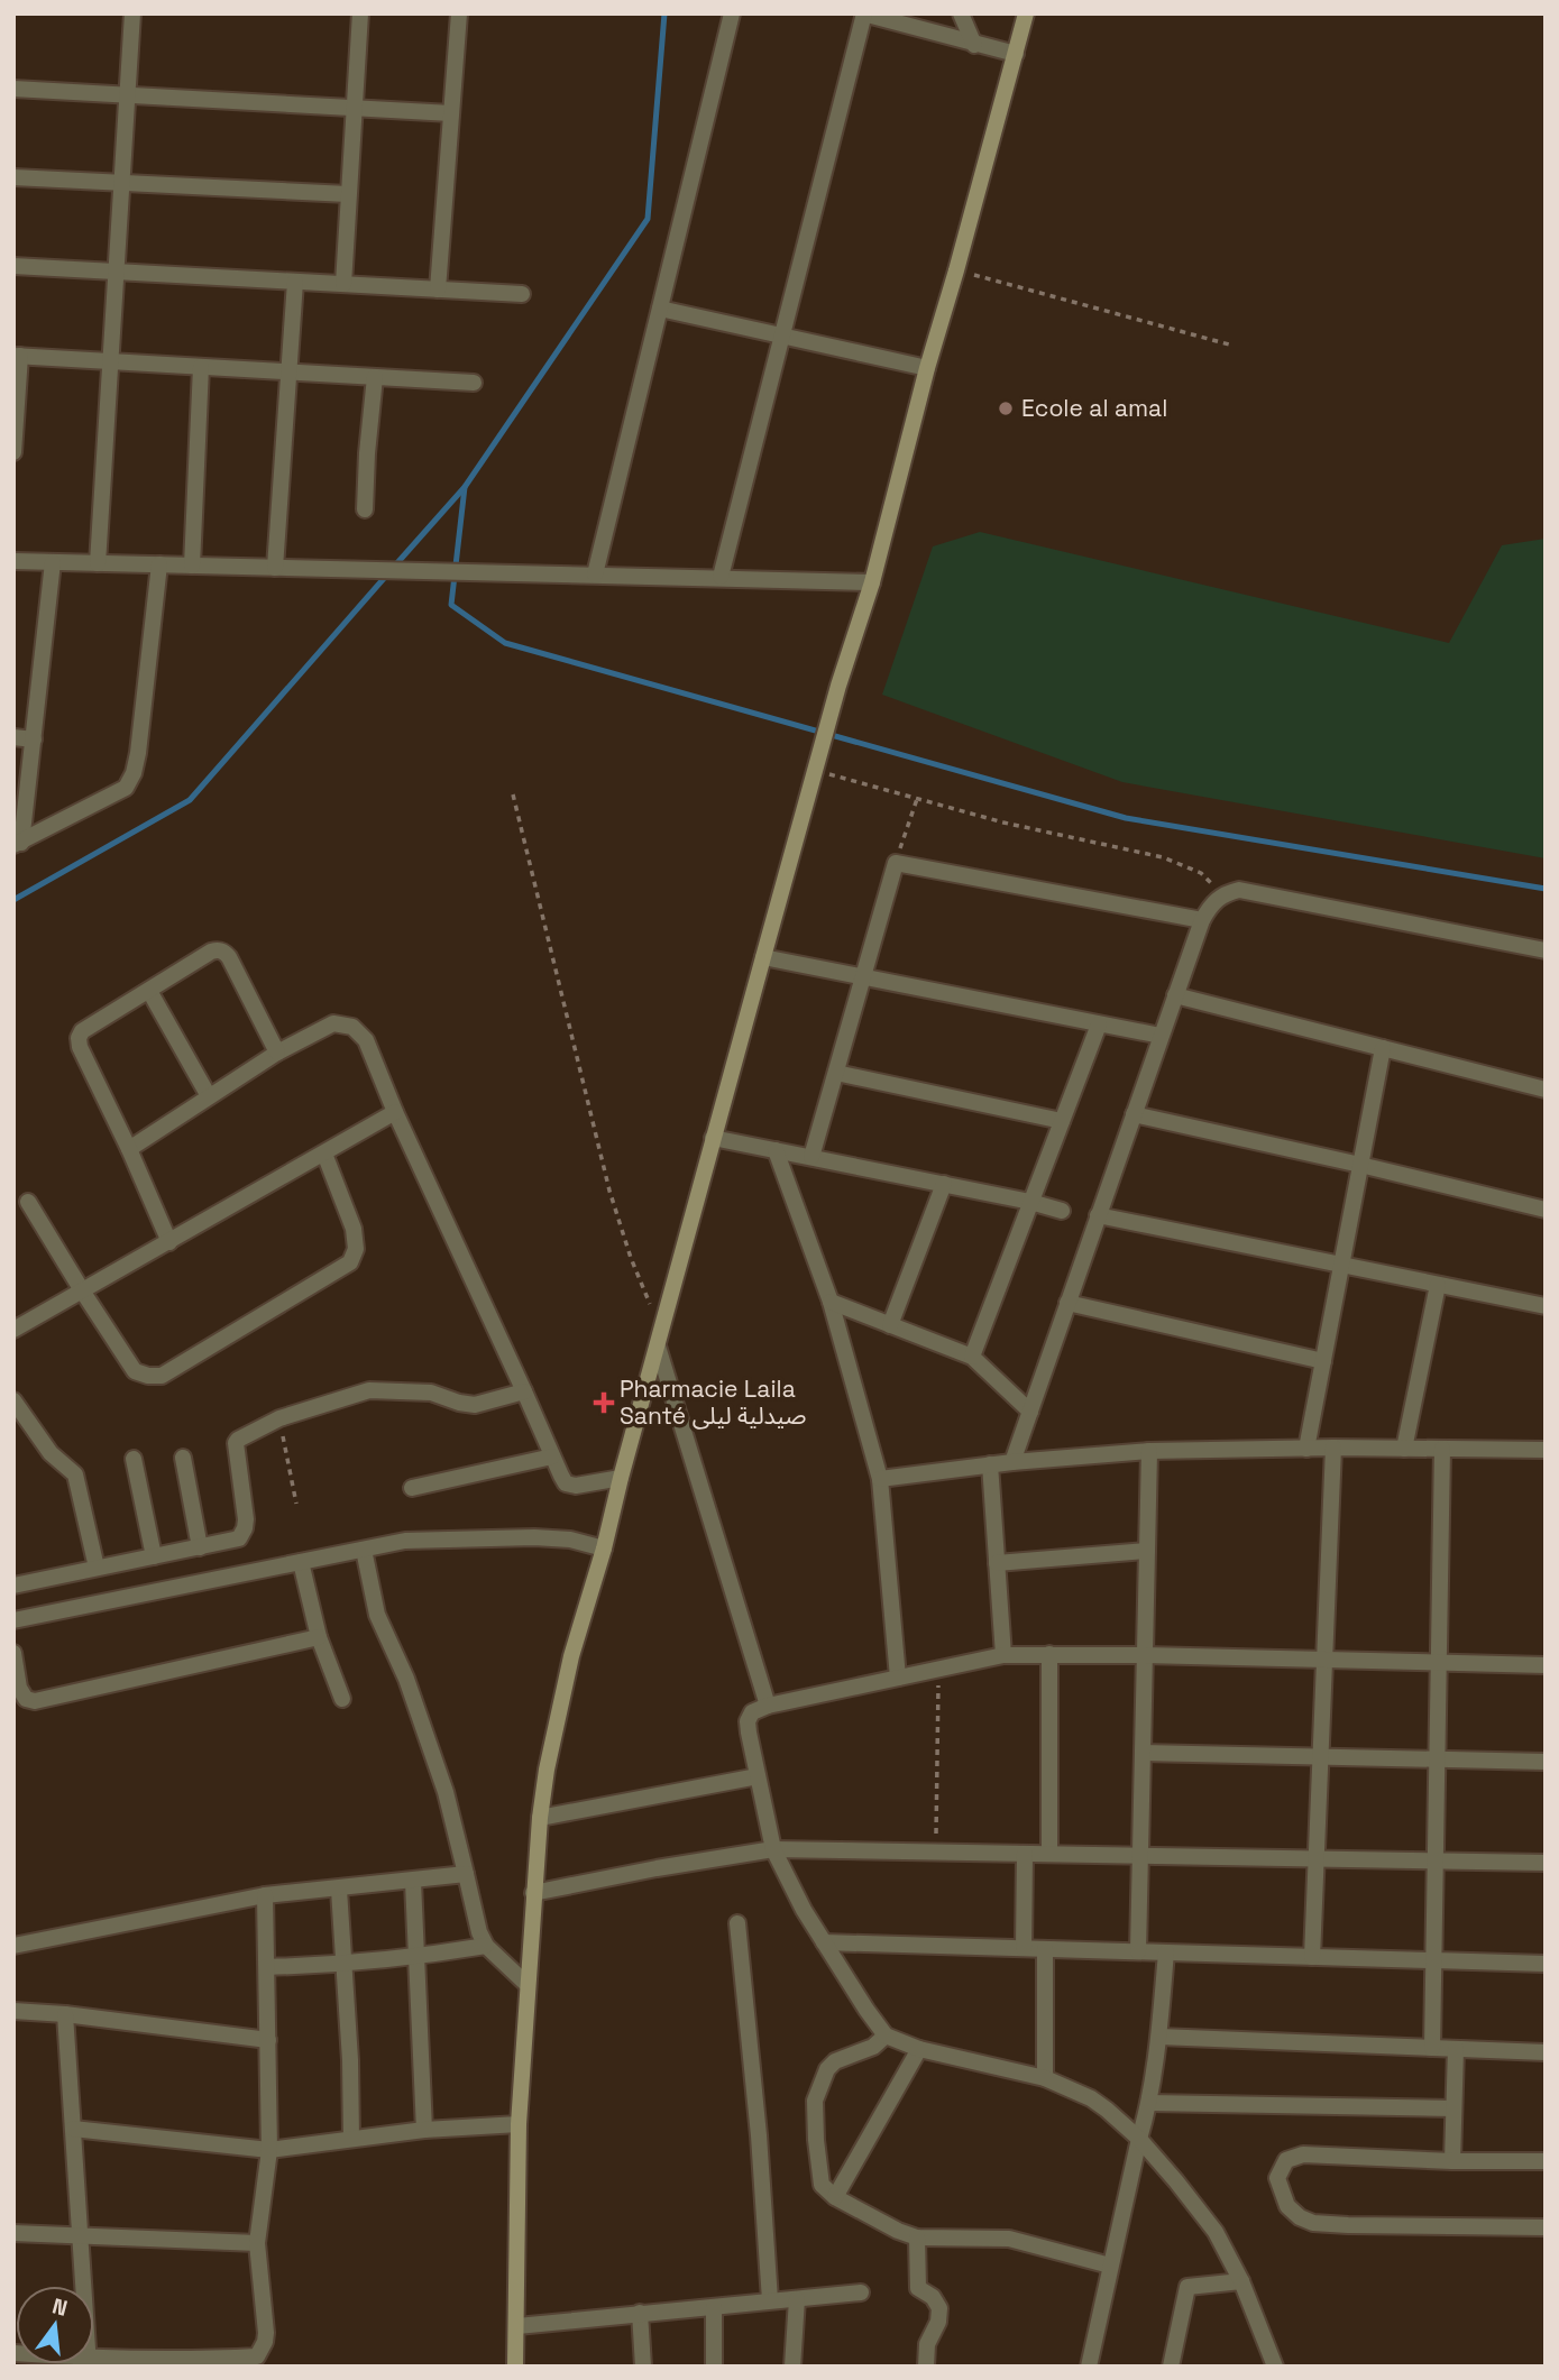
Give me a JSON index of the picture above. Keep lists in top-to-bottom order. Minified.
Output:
{"places":{"other":["Ecole al amal"],"health":["Pharmacie Laila Santé صيدلية ليلى"]},"north":"top"}
